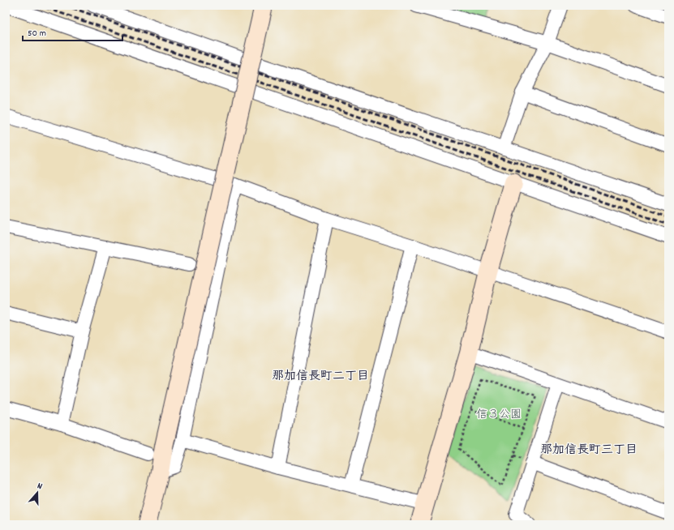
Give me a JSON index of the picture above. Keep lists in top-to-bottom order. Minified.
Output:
{"districts":["那加信長町二丁目","那加信長町三丁目"],"parks":["信３公園"],"scale_bar":"50 m","north":"top"}
